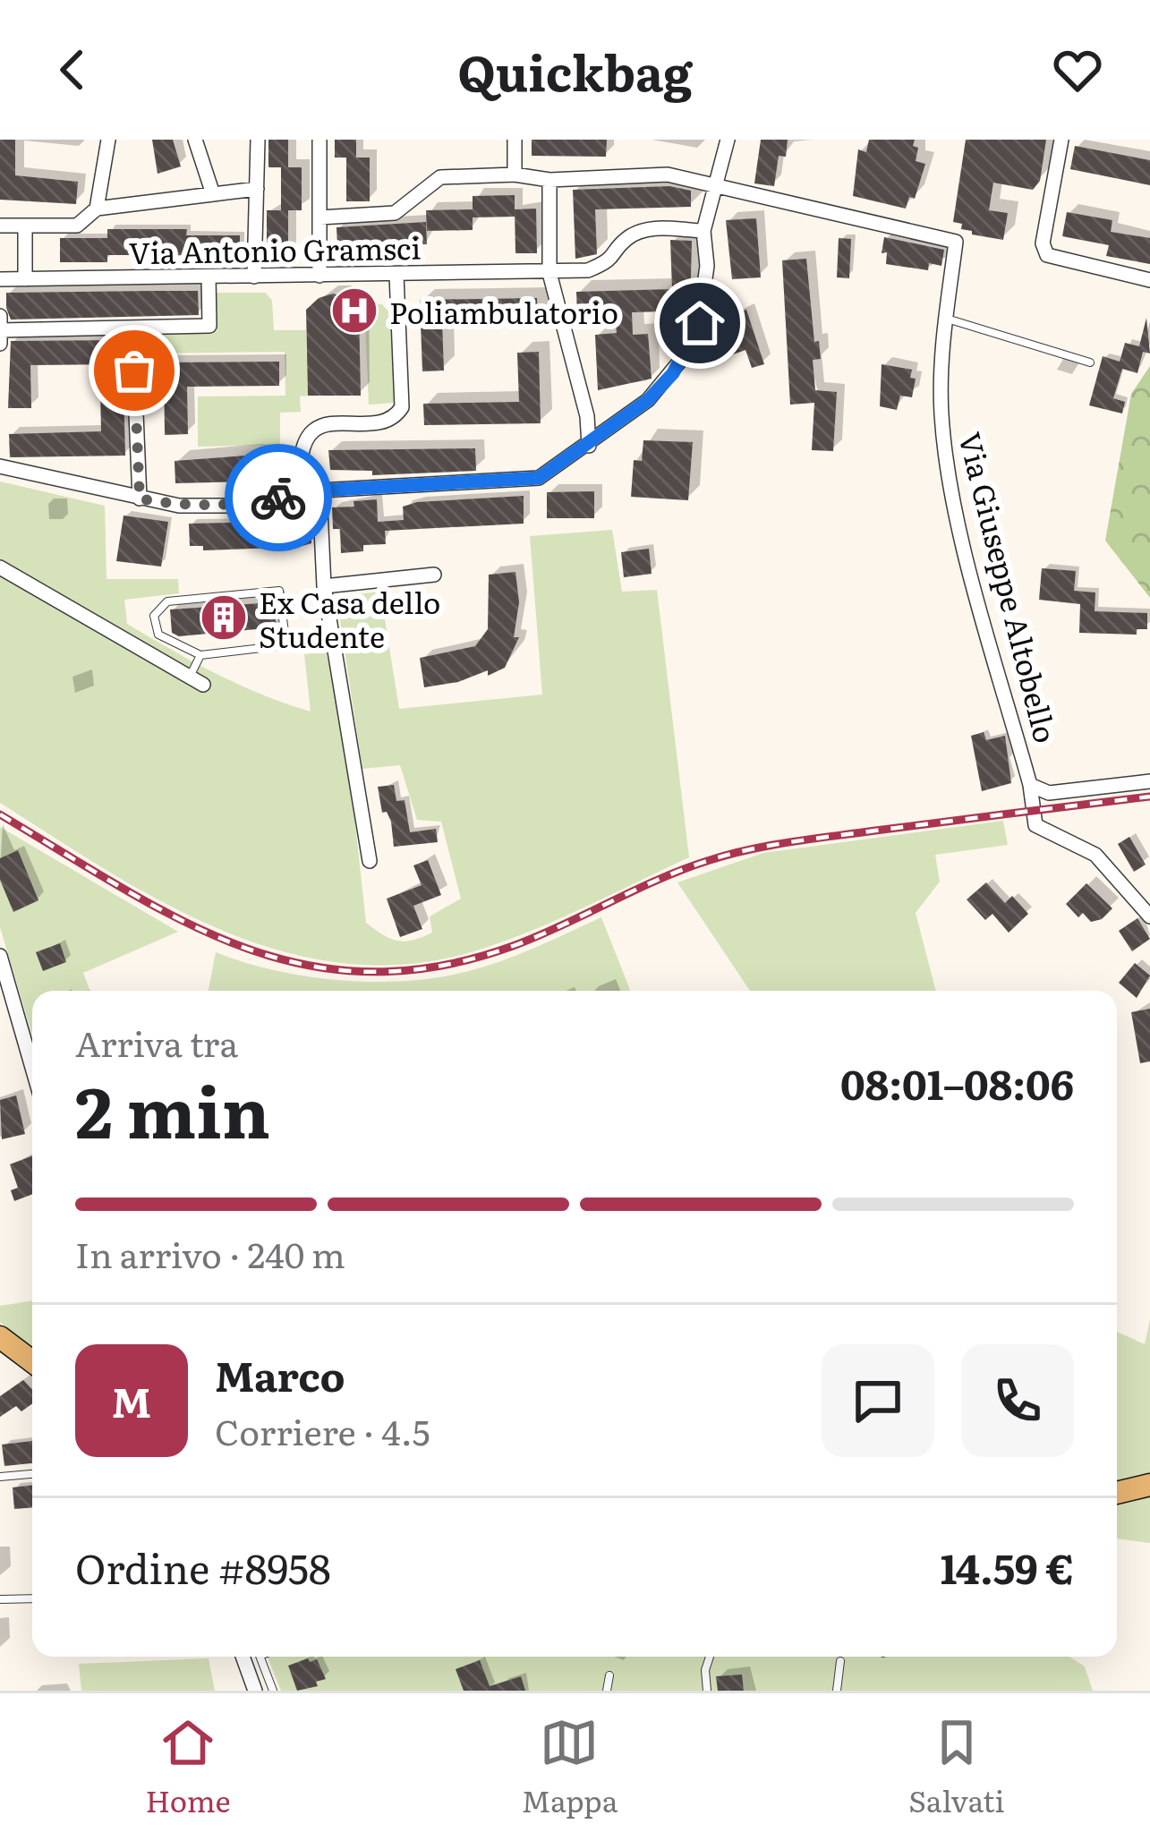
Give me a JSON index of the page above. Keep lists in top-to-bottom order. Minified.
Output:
{"streets":{"street":["Via Antonio Gramsci","Via Giuseppe Altobello"]},"places":{"hospital":["Poliambulatorio"],"building":["Ex Casa dello Studente"]},"page":{"header":"Quickbag","heading":["2 min","Arriva tra","08:01–08:06"],"panel":["Marco","Corriere · 4.5","Ordine #8958","14.59 €"],"bar":"In arrivo · 240 m","round":"M","tabs":["Home","Mappa","Salvati"]}}
